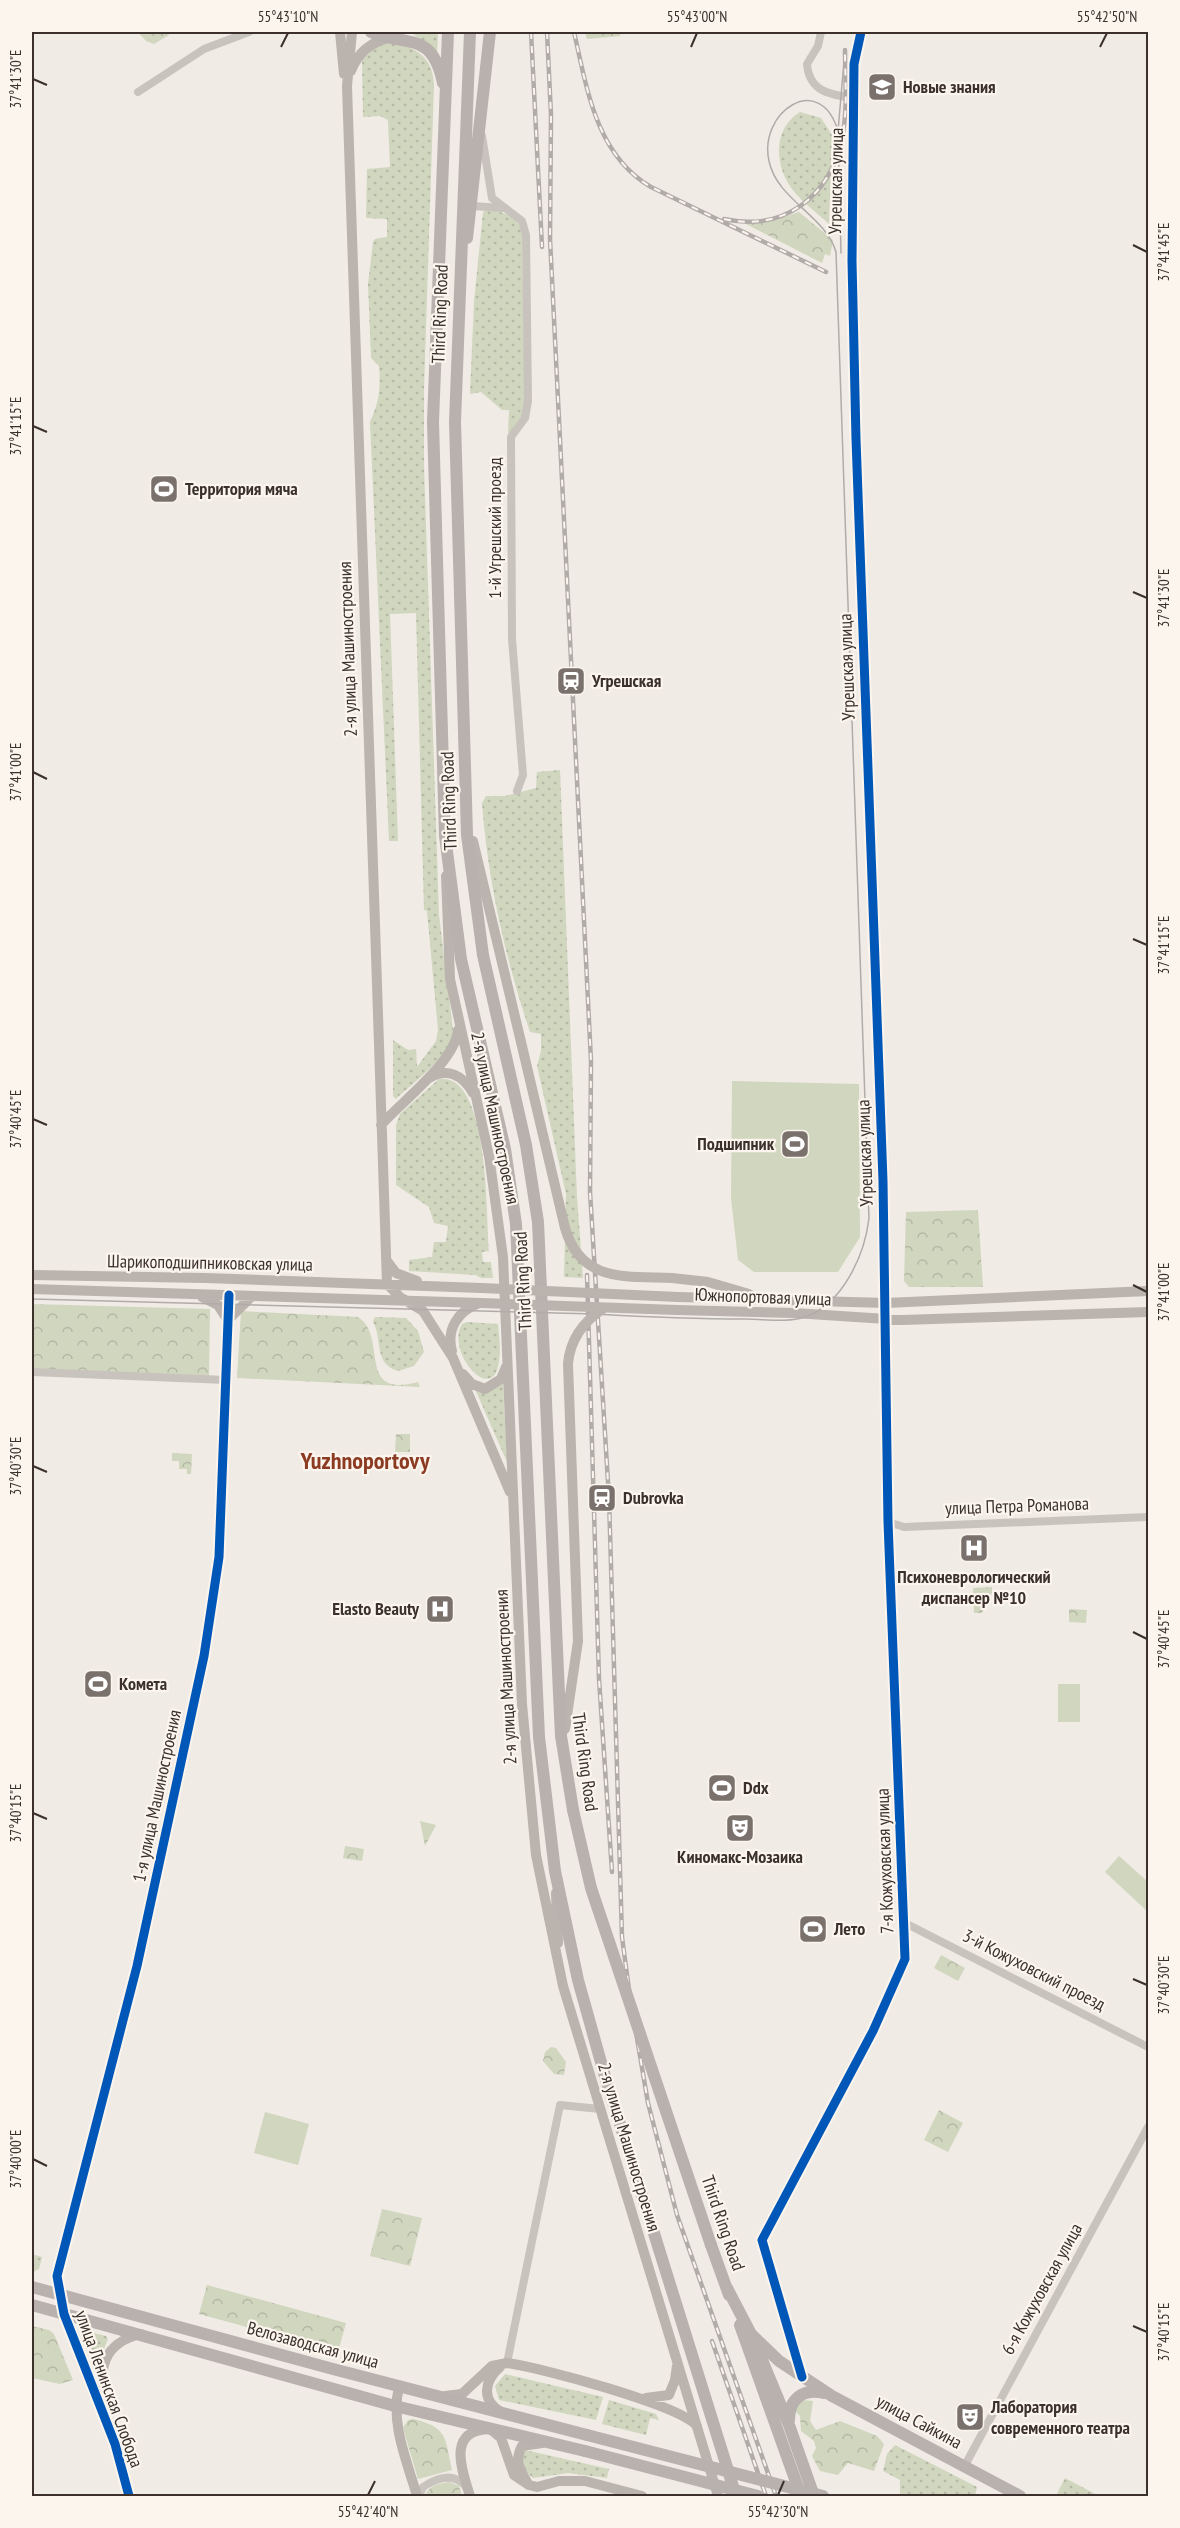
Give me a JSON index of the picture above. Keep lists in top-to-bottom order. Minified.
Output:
{"streets":{"main road":["Угрешская улица","Third Ring Road","2-я улица Машиностроения","Шарикоподшипниковская улица","Южнопортовая улица","1-я улица Машиностроения","7-я Кожуховская улица","Велозаводская улица","улица Ленинская Слобода","улица Сайкина"],"street":["1-й Угрешский проезд","улица Петра Романова","3-й Кожуховский проезд","6-я Кожуховская улица"]},"crossings":[["Угрешская улица","Южнопортовая улица"],["Угрешская улица","7-я Кожуховская улица"],["Third Ring Road","2-я улица Машиностроения"],["2-я улица Машиностроения","Шарикоподшипниковская улица"],["2-я улица Машиностроения","Южнопортовая улица"],["Шарикоподшипниковская улица","Южнопортовая улица"],["Шарикоподшипниковская улица","1-я улица Машиностроения"],["Южнопортовая улица","7-я Кожуховская улица"],["улица Петра Романова","7-я Кожуховская улица"],["1-я улица Машиностроения","Велозаводская улица"],["1-я улица Машиностроения","улица Ленинская Слобода"],["7-я Кожуховская улица","3-й Кожуховский проезд"],["7-я Кожуховская улица","улица Сайкина"],["6-я Кожуховская улица","улица Сайкина"],["Велозаводская улица","улица Ленинская Слобода"]],"districts":["Yuzhnoportovy"],"places":{"school or university":["Новые знания"],"sports":["Территория мяча","Подшипник","Комета","Ddx","Лето"],"station":["Угрешская","Dubrovka"],"hospital":["Психоневрологический диспансер №10","Elasto Beauty"],"theatre":["Киномакс-Мозаика","Лаборатория современного театра"]},"coordinates":["55°43'10\"N","55°43'00\"N","55°42'50\"N","37°41'30\"E","37°41'45\"E","37°41'15\"E","37°41'00\"E","37°40'45\"E","37°40'30\"E","37°40'15\"E","37°40'00\"E","55°42'40\"N","55°42'30\"N"]}
